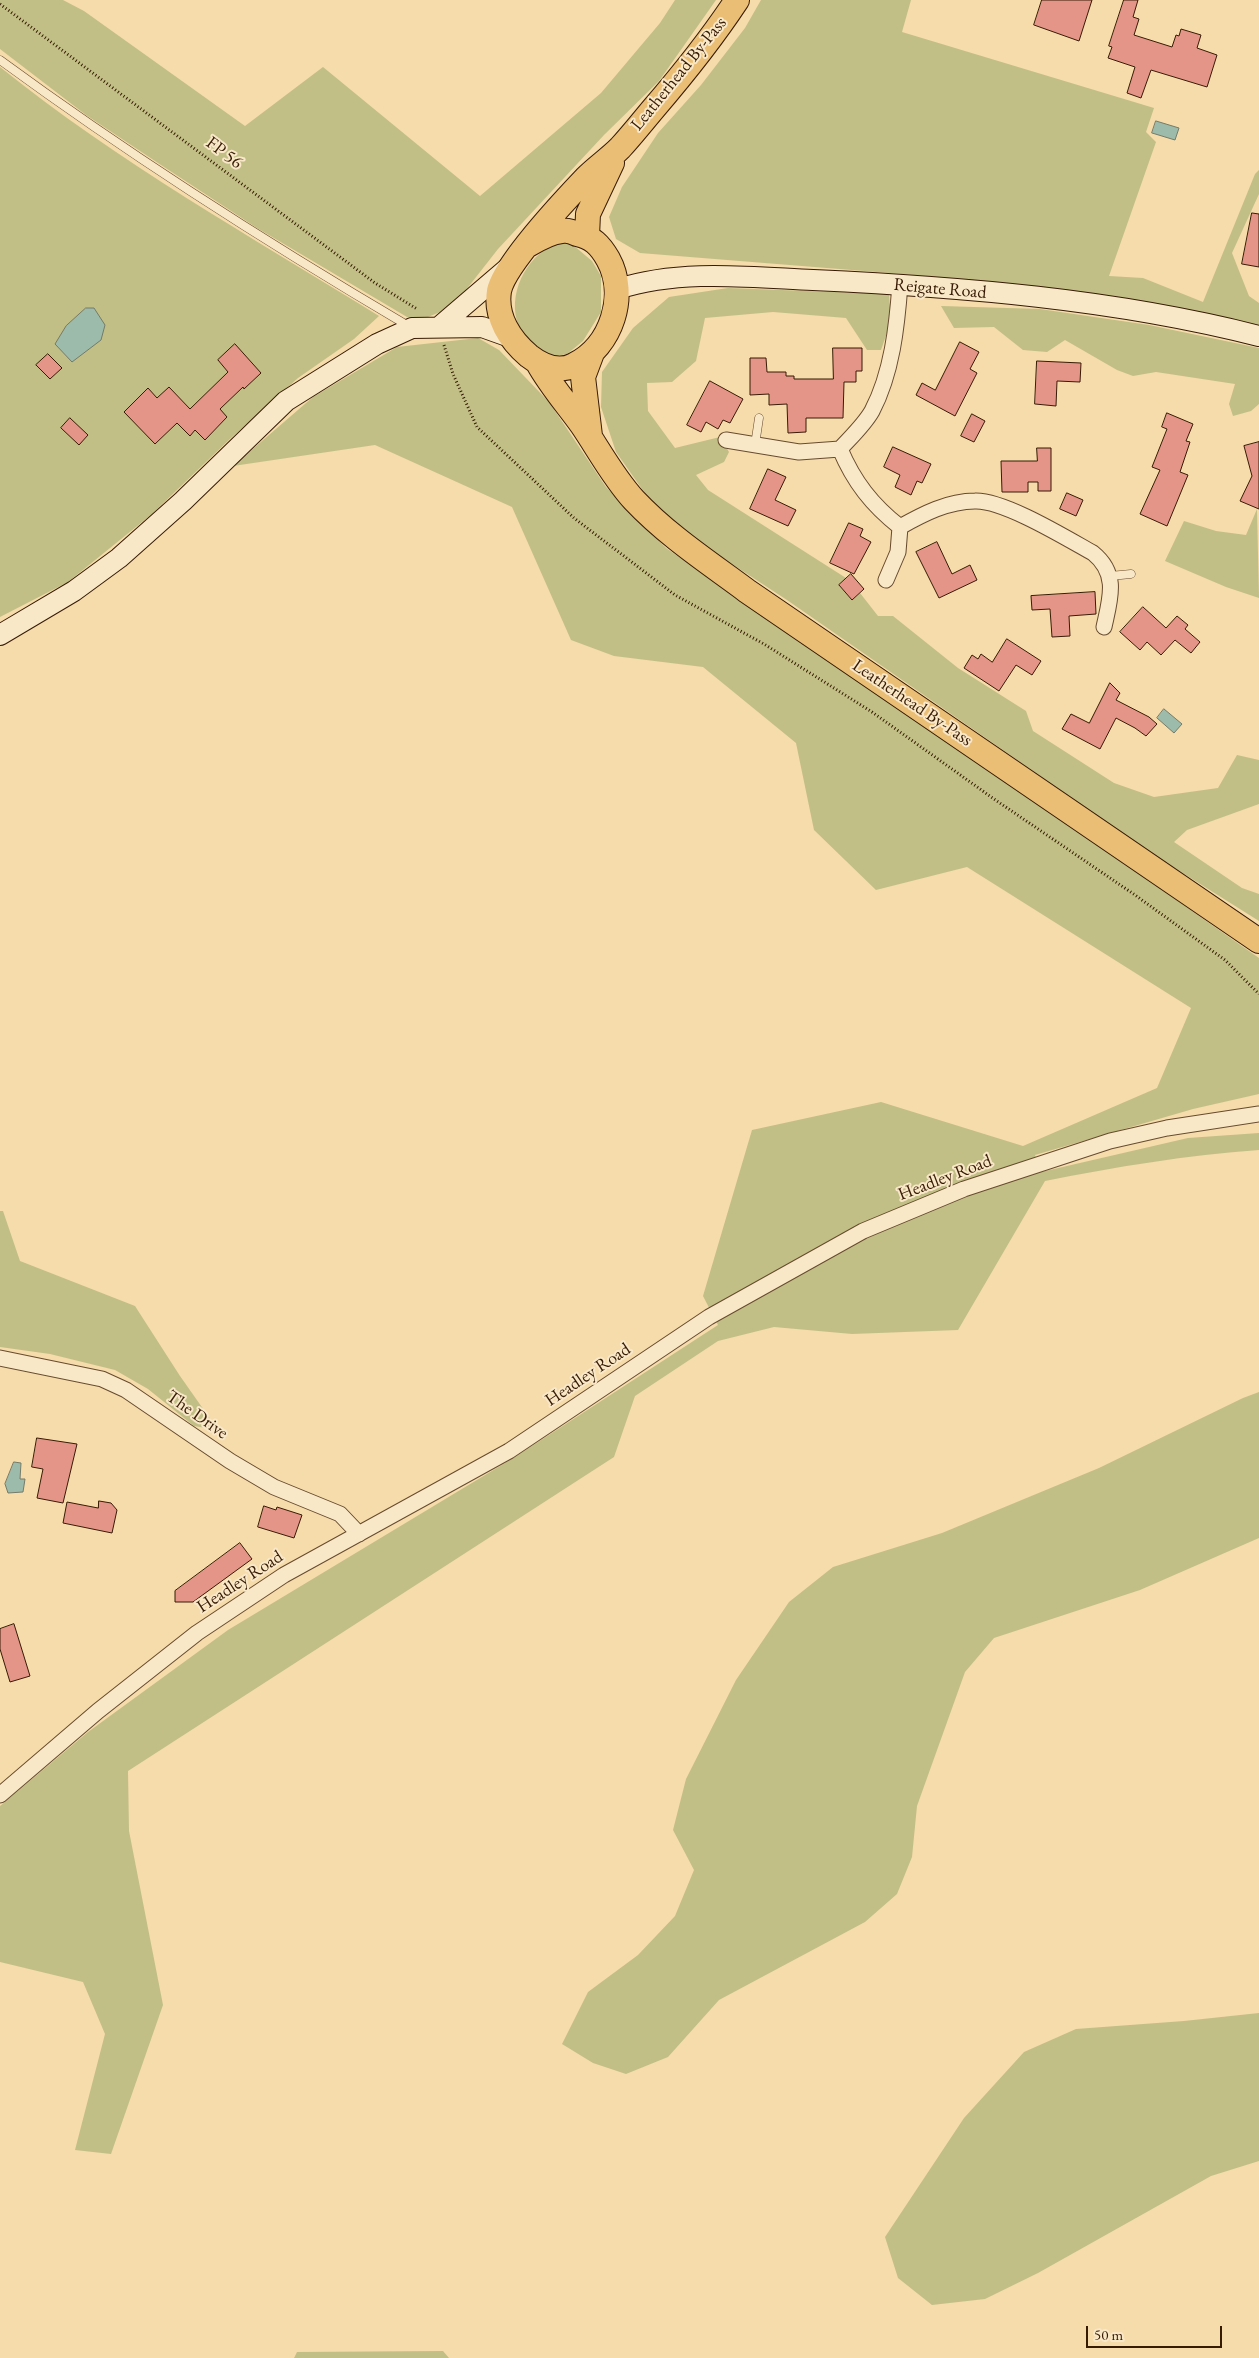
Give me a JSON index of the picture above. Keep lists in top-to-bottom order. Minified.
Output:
{"streets":{"highway":["Leatherhead By-Pass"],"main road":["Reigate Road"],"street":["Headley Road","The Drive"],"path":["FP 56"]},"crossings":[["Leatherhead By-Pass","Reigate Road"],["Headley Road","The Drive"]],"scale_bar":"50 m"}
